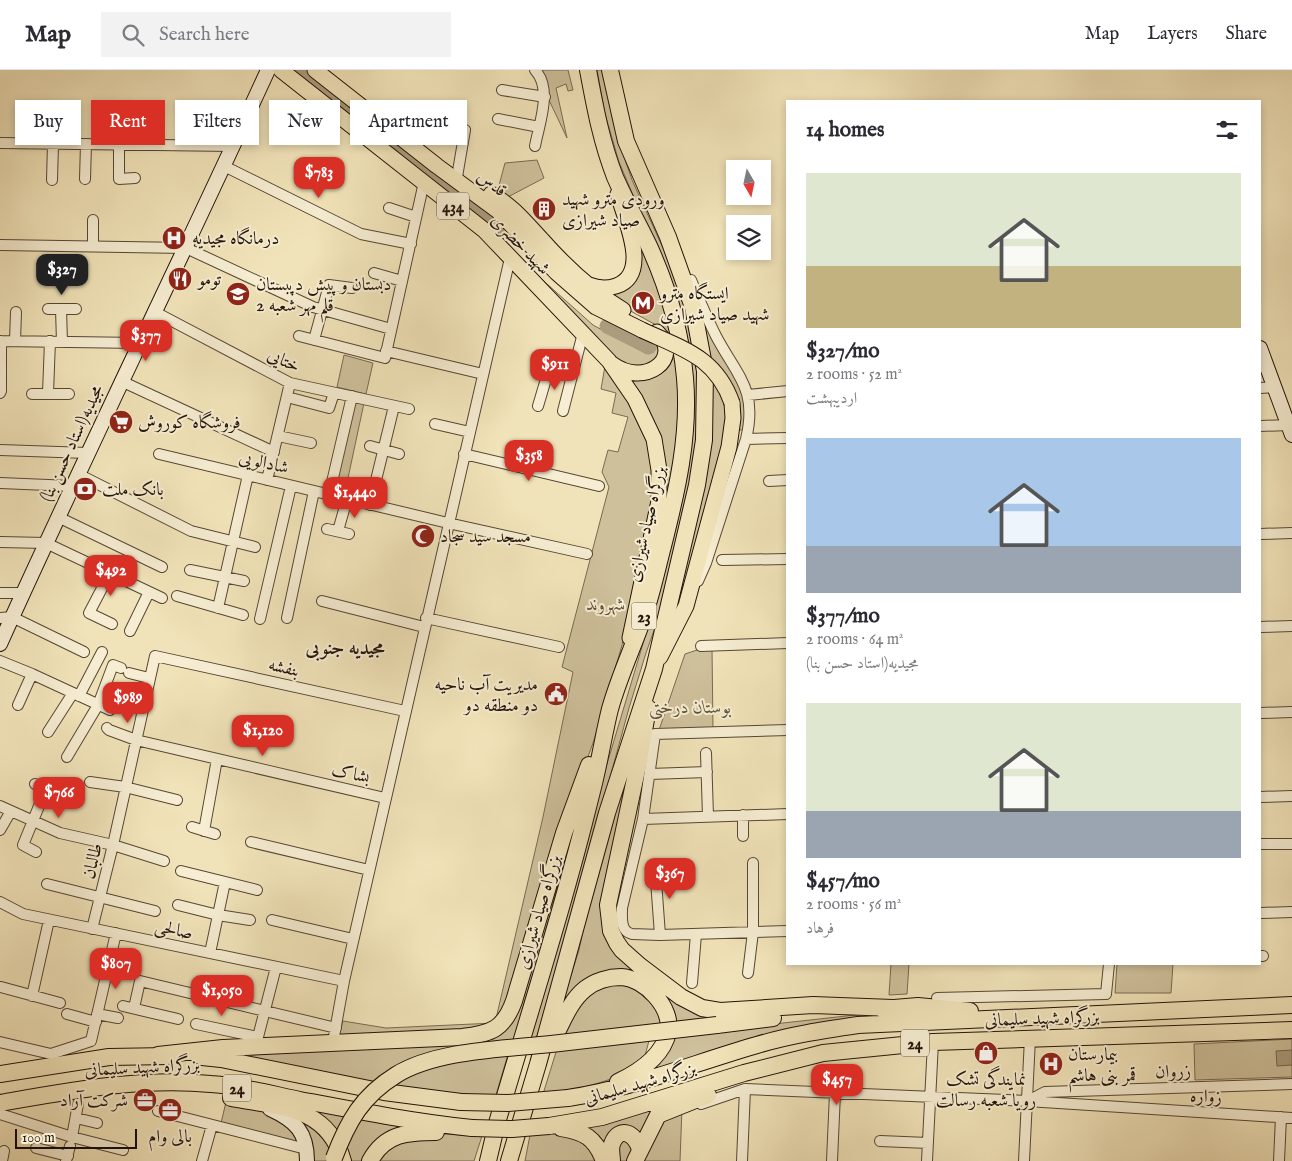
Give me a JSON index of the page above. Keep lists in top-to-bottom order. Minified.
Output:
{"streets":{"highway":["بزرگراه صیاد شیرازی","23","بزرگراه شهید سلیمانی","24"],"main road":["قدس","434","شهید خضری","مجیدیه(استاد حسن بنا)"],"street":["ختایی","شادالویی","بنفشه","بشاک","طالبان","صالحی","زروان","زواره"]},"crossings":[["ختایی","مجیدیه(استاد حسن بنا)"],["بنفشه","طالبان"],["بشاک","طالبان"],["طالبان","صالحی"],["بزرگراه شهید سلیمانی","24"],["زروان","زواره"]],"districts":["مجیدیه جنوبی"],"parks":["شهروند","بوستان درختی"],"places":{"building":["ورودی مترو شهید صیاد شیرازی"],"hospital":["درمانگاه مجیدیه","بیمارستان قمر بنی هاشم"],"restaurant":["تومو"],"school or university":["دبستان و پیش دپبستان قلم مهر شعبه 2"],"metro station":["ایستگاه مترو شهید صیاد شیرازی"],"supermarket":["فروشگاه کوروش"],"bank":["بانک ملت"],"mosque":["مسجد سید سجاد"],"public building":["مدیریت آب ناحیه دو منطقه دو"],"shop":["نمایندگی تشک رویا شعبه رسالت"],"office":["شرکت آراد","بالی وام"]},"scale_bar":"100 m","north":"bottom","page":{"header":"Map","search":"Search here","nav":["Map","Layers","Share"],"chip":["Buy","Rent","Filters","New","Apartment"],"heading":"14 homes","price":["$783","$327","$377","$911","$358","$1,440","$492","$989","$1,120","$766","$367","$807","$1,050","$457"],"list":[{"name":"$327/mo","note":"2 rooms · 52 m² · اردیبهشت"},{"name":"$377/mo","note":"2 rooms · 64 m² · مجیدیه(استاد حسن بنا)"},{"name":"$457/mo","note":"2 rooms · 56 m² · فرهاد"}],"scale":"100 m"}}
